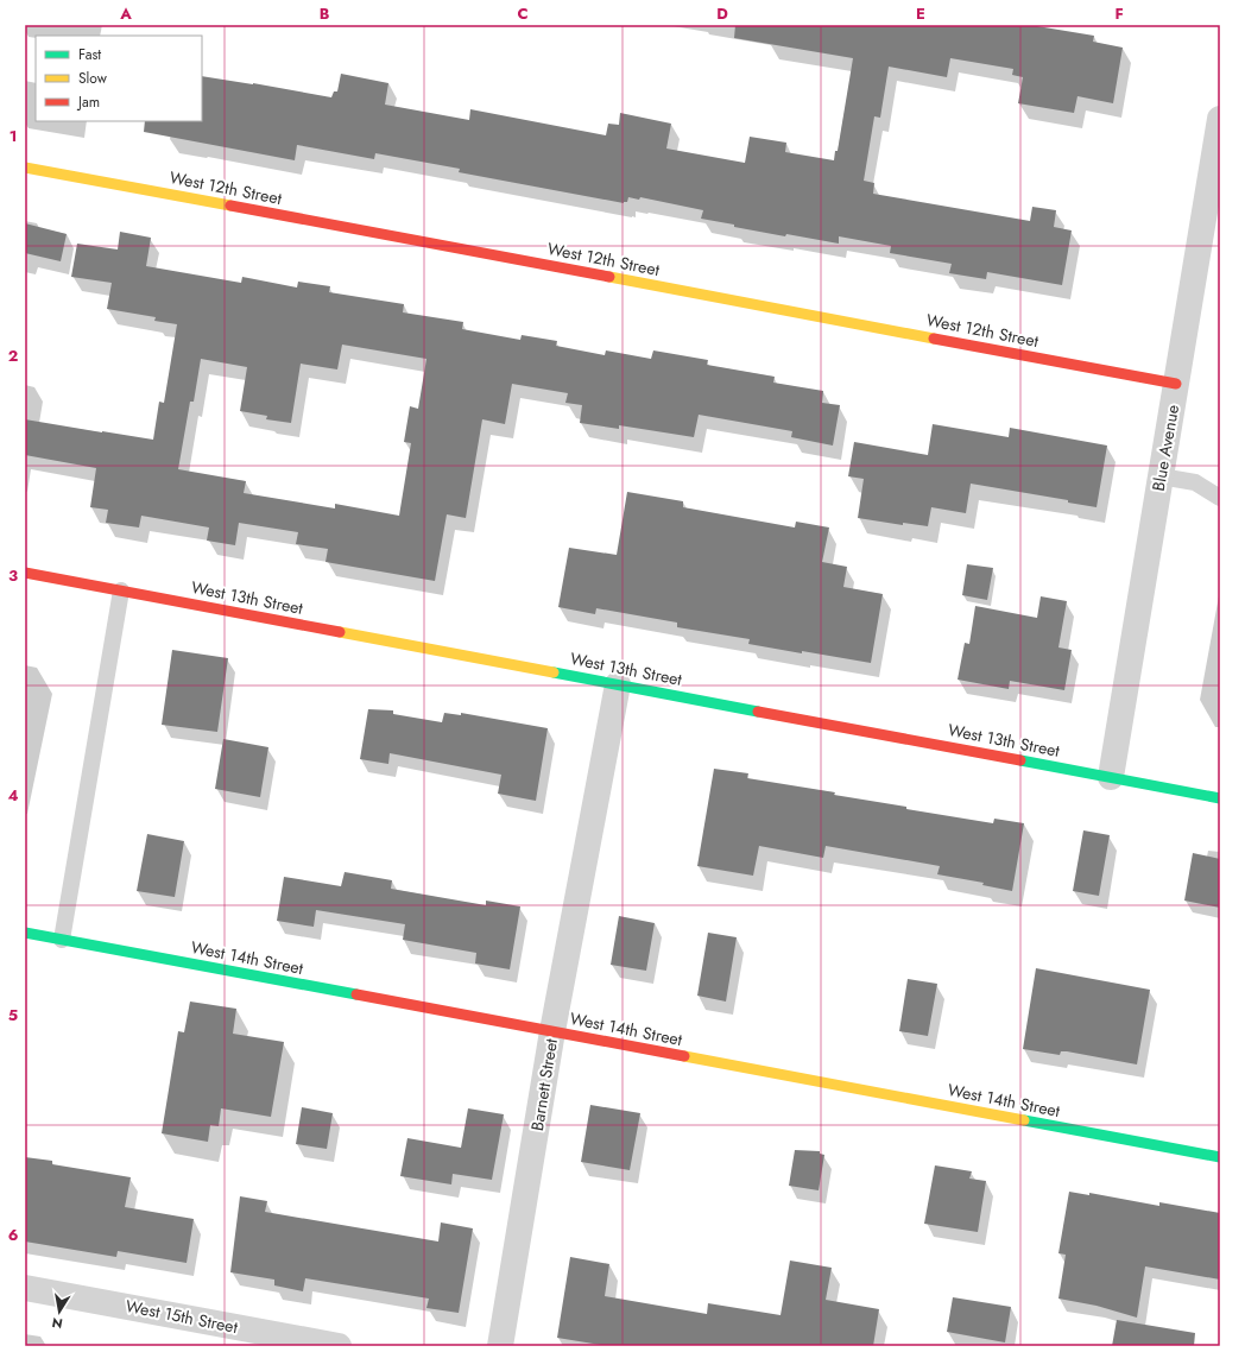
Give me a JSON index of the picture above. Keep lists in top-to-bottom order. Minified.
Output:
{"streets":{"street":["West 12th Street","Blue Avenue","West 13th Street","West 14th Street","Barnett Street","West 15th Street"]},"crossings":[["West 12th Street","Blue Avenue"],["Blue Avenue","West 13th Street"],["West 13th Street","Barnett Street"],["West 14th Street","Barnett Street"]],"legend":["Fast","Slow","Jam"],"north":"bottom","grid":{"columns":["A","B","C","D","E","F"],"rows":["1","2","3","4","5","6"]}}
